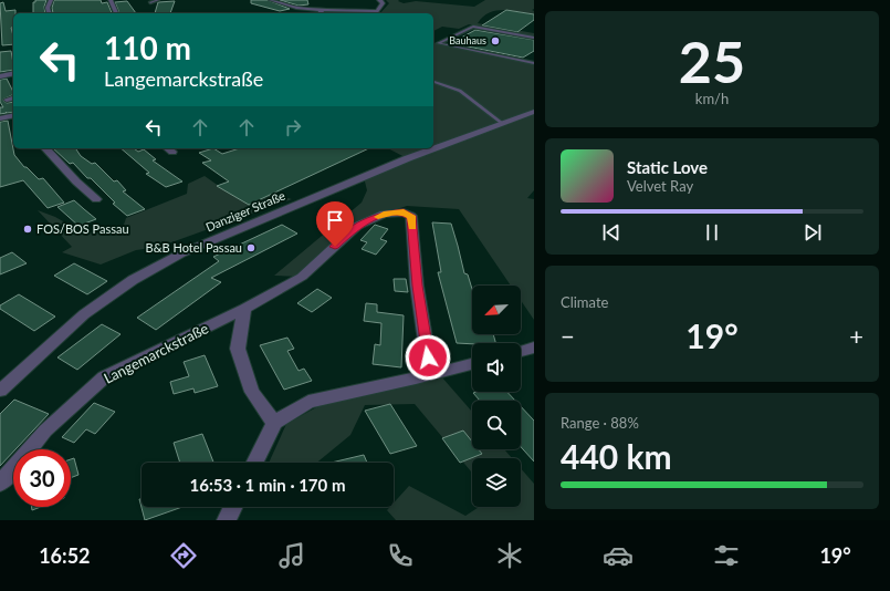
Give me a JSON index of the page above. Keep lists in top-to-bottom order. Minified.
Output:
{"streets":{"street":["Danziger Straße","Langemarckstraße"]},"places":["Bauhaus","FOS/BOS Passau","B&B Hotel Passau"],"north":"bottom left","page":{"tile":[["25","km/h"],"Climate",["Range · 88%","440 km"]],"turn":["110 m","Langemarckstraße"],"song":["Static Love","Velvet Ray"],"heat":["−","19°","+"],"limit":"30","trip":"16:53 · 1 min · 170 m","tabs":["16:52","19°"]}}
